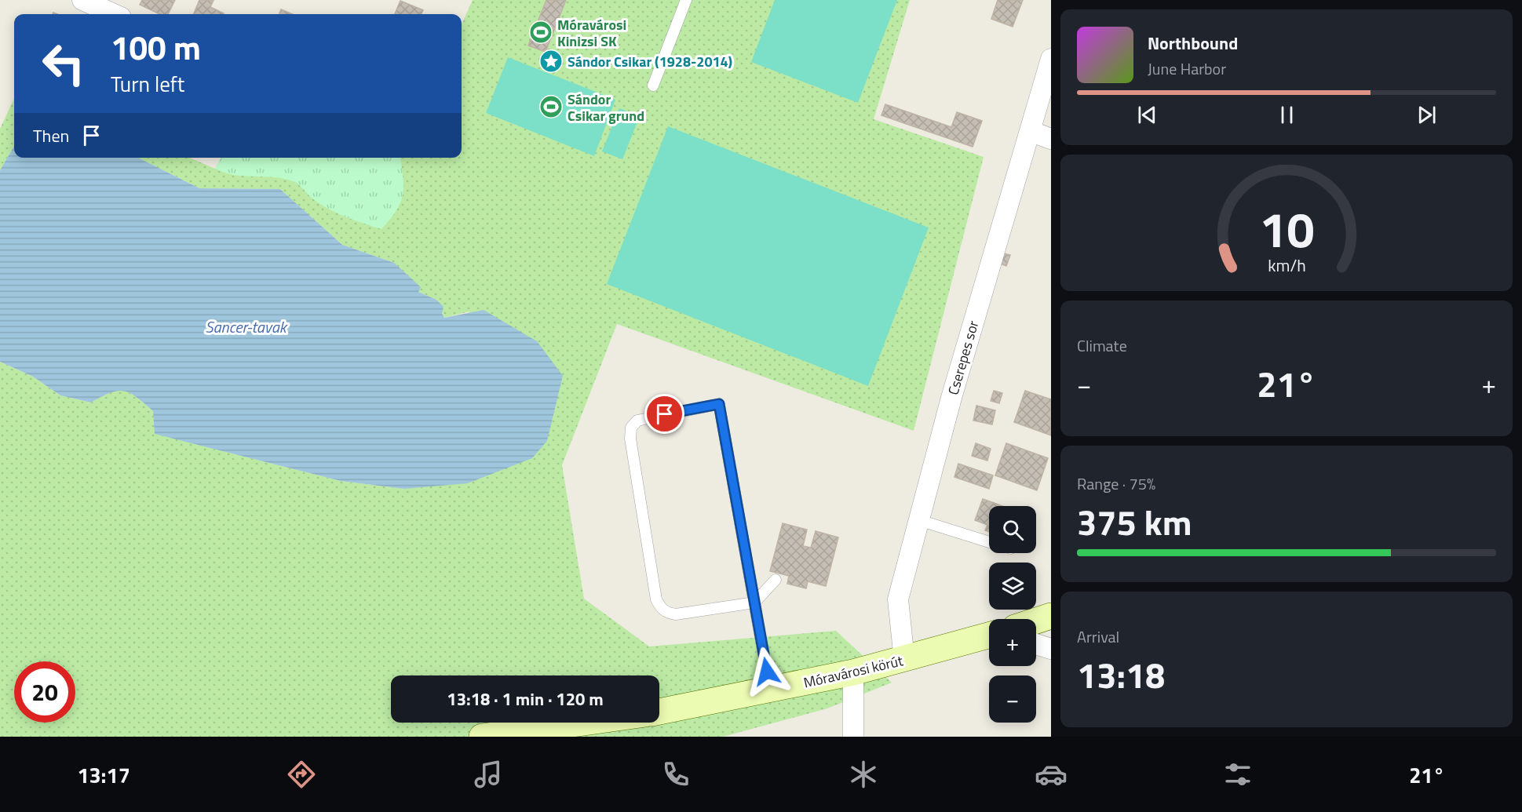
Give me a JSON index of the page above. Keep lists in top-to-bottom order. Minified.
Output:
{"streets":{"main road":["Móravárosi körút"],"street":["Cserepes sor"]},"crossings":[["Cserepes sor","Móravárosi körút"]],"water":["Sancer-tavak"],"places":{"sports":["Móravárosi Kinizsi SK","Sándor Csikar grund"],"place":["Sándor Csikar (1928-2014)"]},"page":{"turn":["100 m","Turn left"],"song":["Northbound","June Harbor"],"then":"Then","tile":["Climate",["Range · 75%","375 km"],["Arrival","13:18"]],"heat":["−","21°","+"],"map_buttons":["+","−"],"limit":"20","trip":"13:18 · 1 min · 120 m","tabs":["13:17","21°"],"gauge":["10","km/h"]}}
